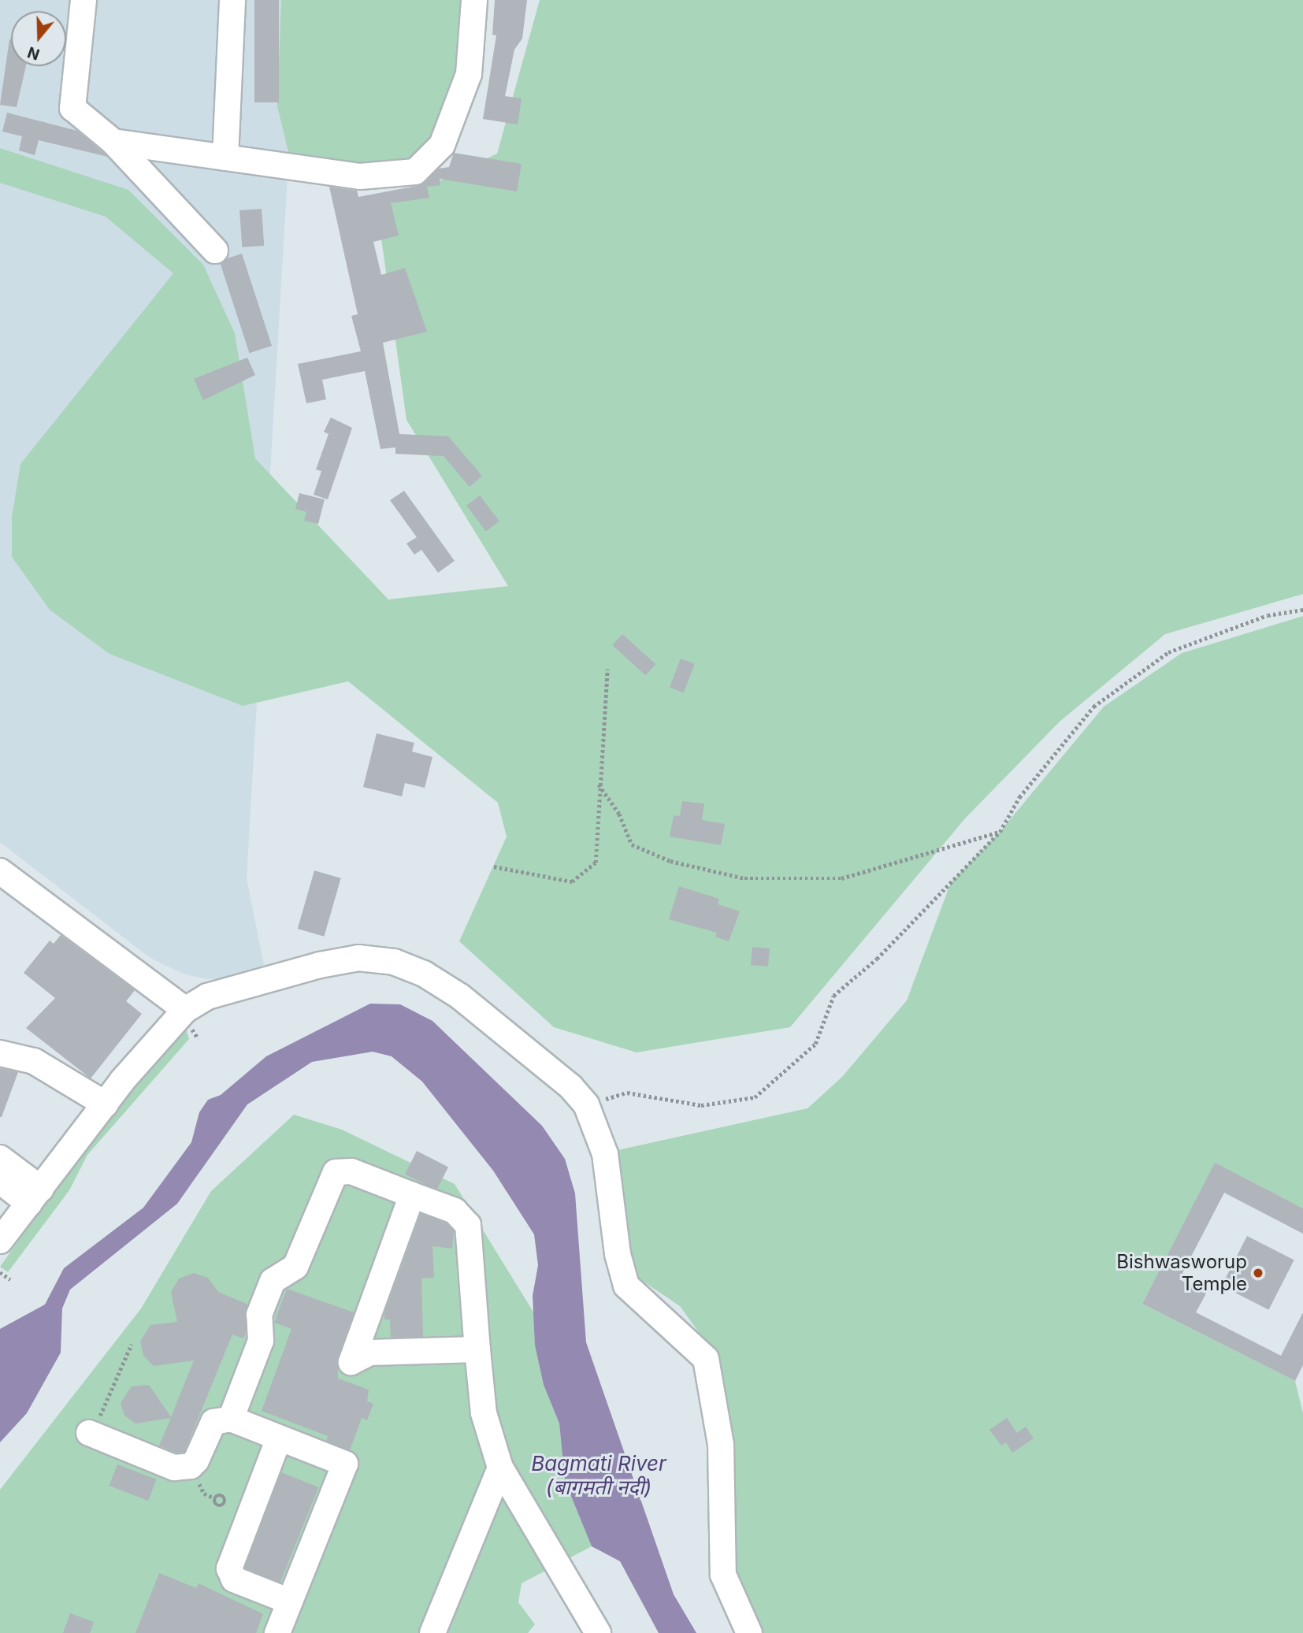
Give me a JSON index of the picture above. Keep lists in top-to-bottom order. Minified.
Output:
{"water":["Bagmati River (बागमती नदी)"],"places":["Bishwasworup Temple"],"north":"bottom"}
